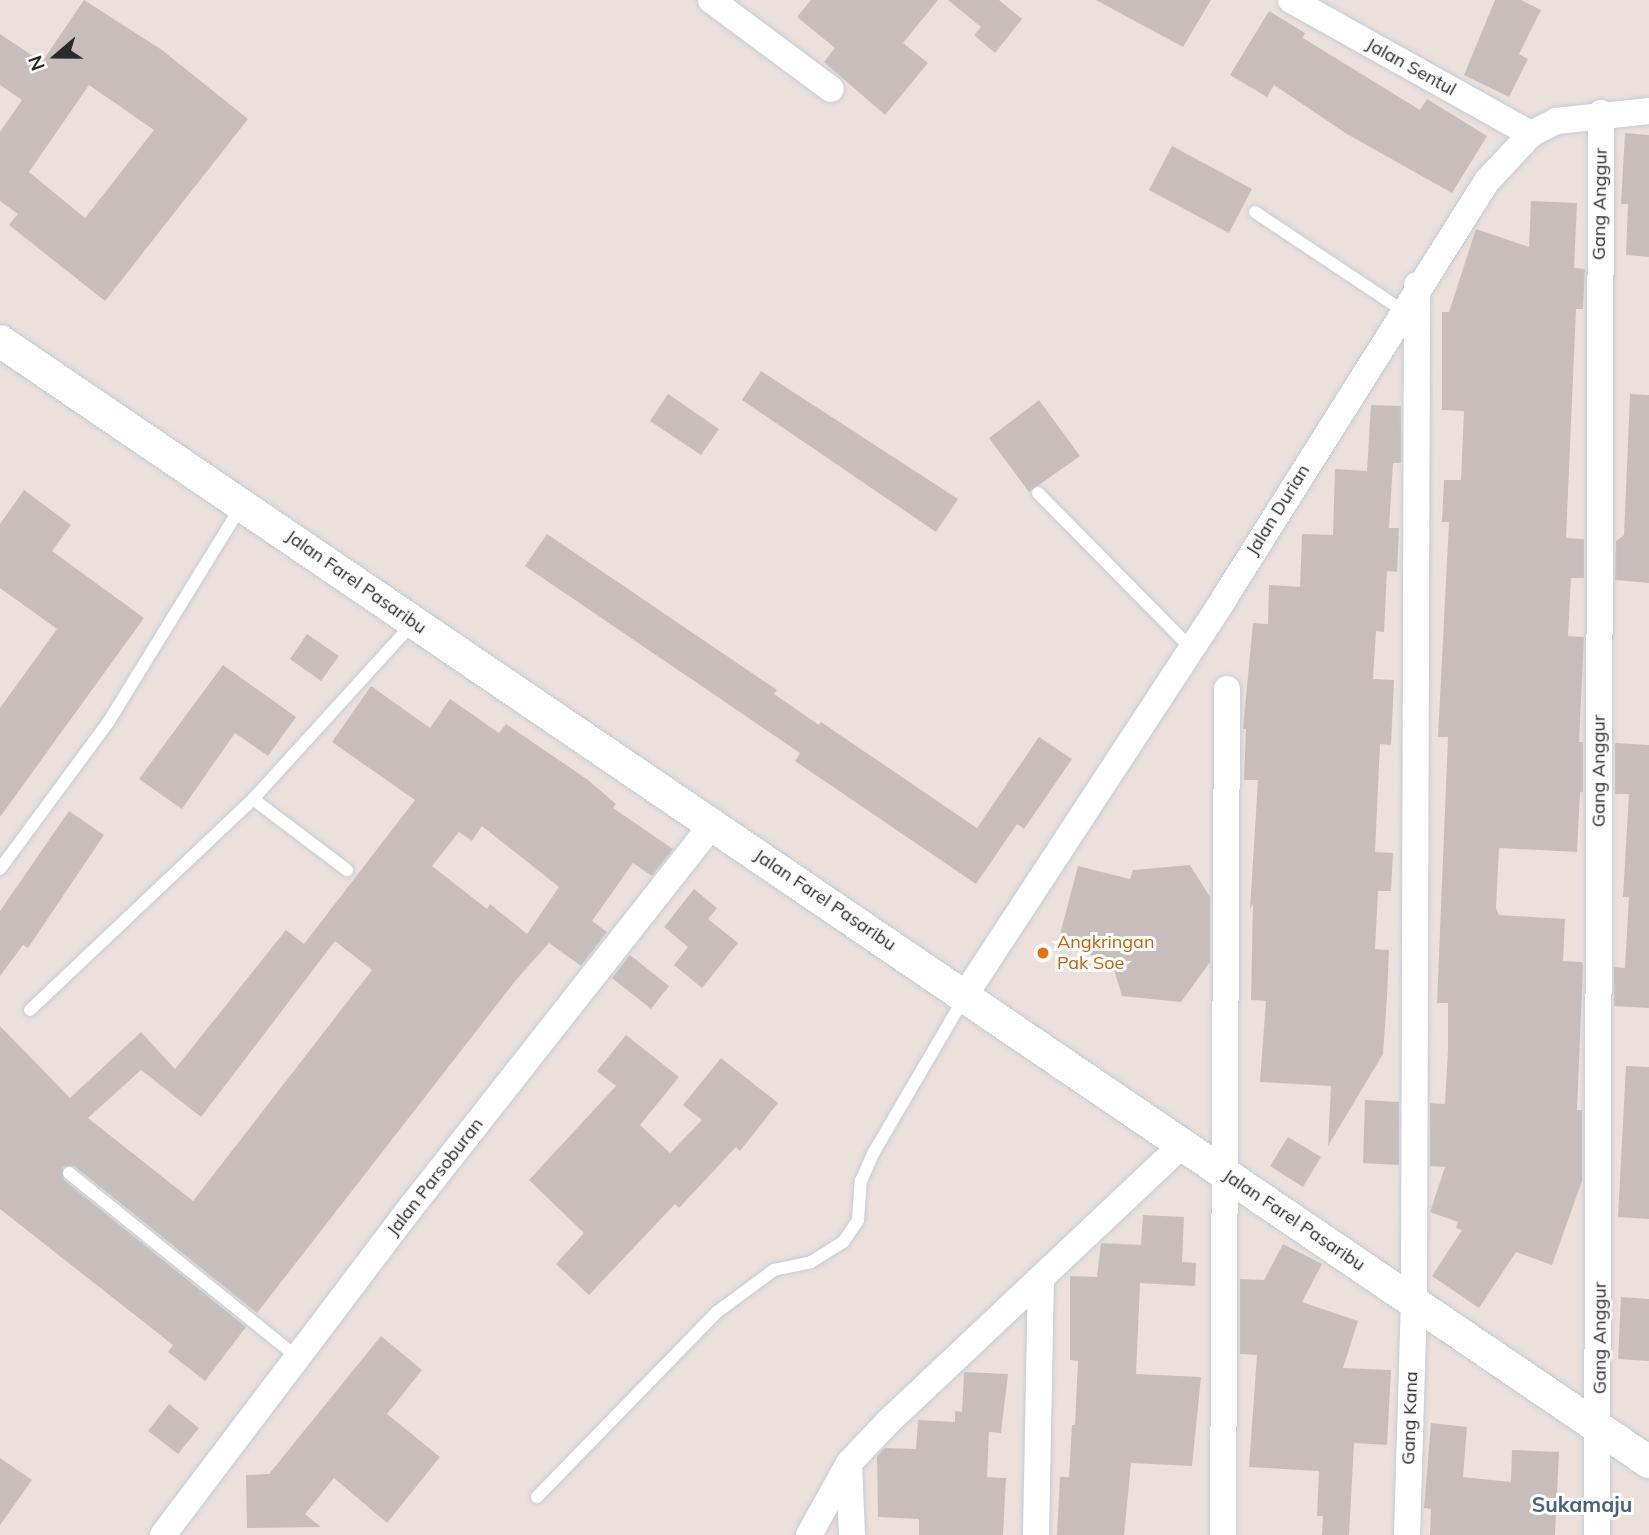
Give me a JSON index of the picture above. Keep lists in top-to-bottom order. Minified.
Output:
{"streets":{"street":["Jalan Sentul","Gang Anggur","Jalan Durian","Jalan Farel Pasaribu","Jalan Parsoburan","Gang Kana"]},"crossings":[["Jalan Sentul","Jalan Durian"],["Gang Anggur","Jalan Durian"],["Gang Anggur","Jalan Farel Pasaribu"],["Jalan Durian","Jalan Farel Pasaribu"],["Jalan Durian","Gang Kana"],["Jalan Farel Pasaribu","Jalan Parsoburan"],["Jalan Farel Pasaribu","Gang Kana"]],"districts":["Sukamaju"],"places":["Angkringan Pak Soe"],"north":"left"}
